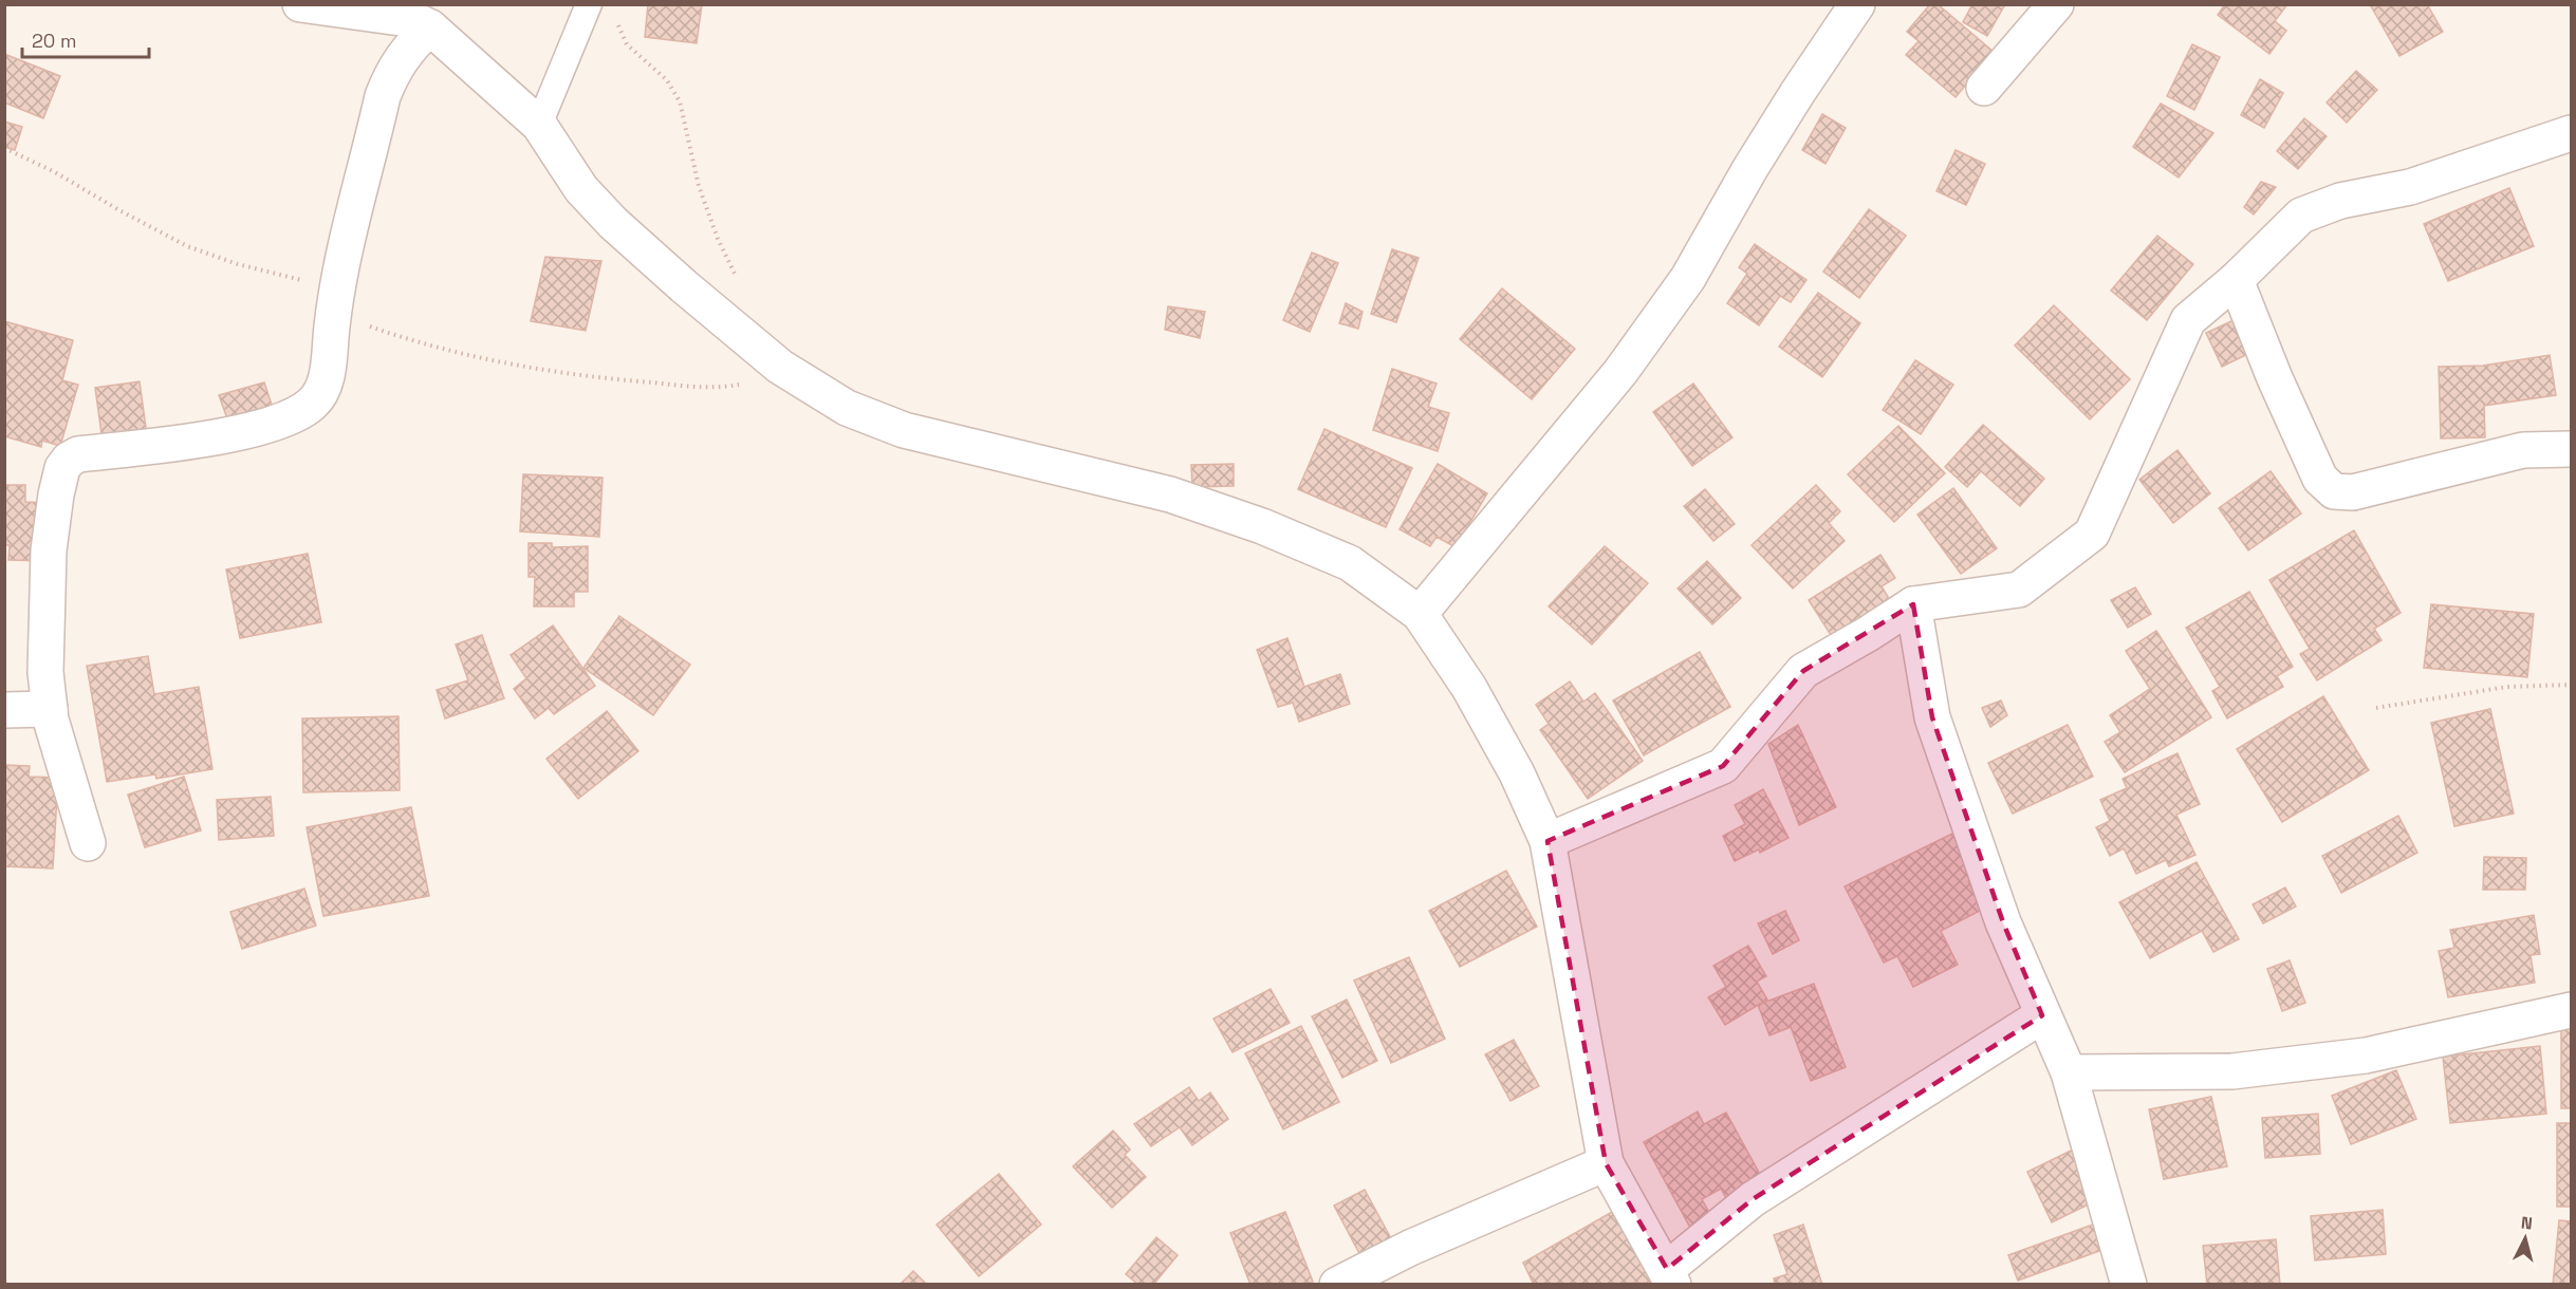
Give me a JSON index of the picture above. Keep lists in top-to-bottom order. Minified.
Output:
{"scale_bar":"20 m","north":"top"}
